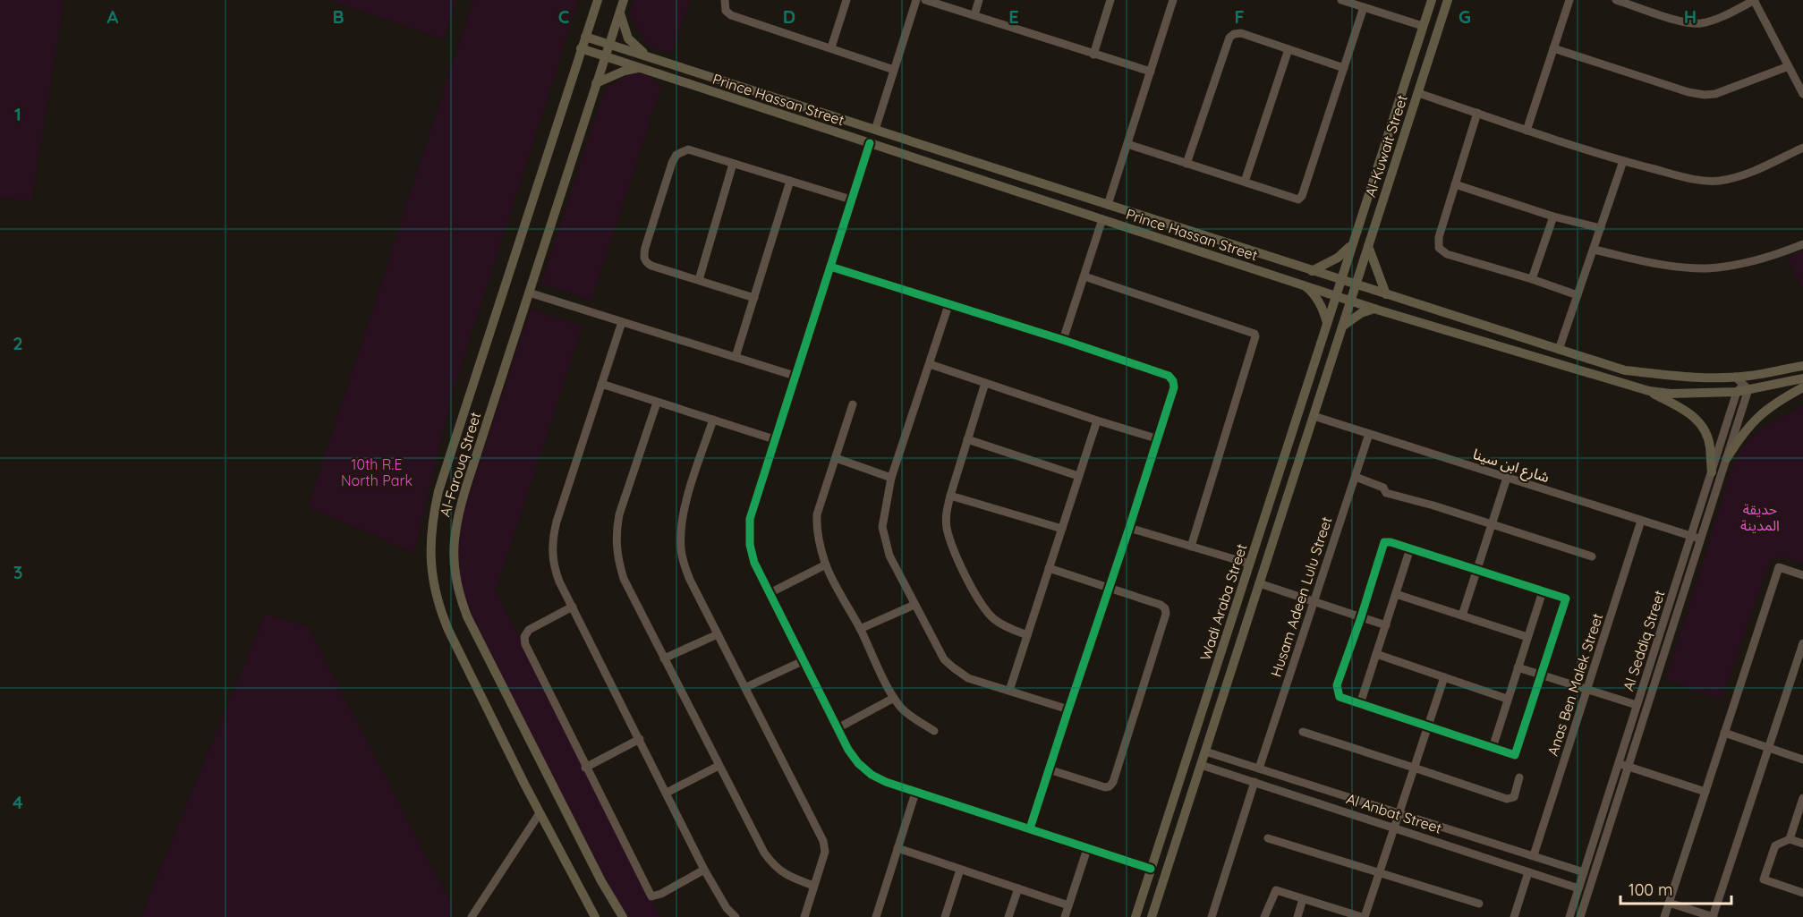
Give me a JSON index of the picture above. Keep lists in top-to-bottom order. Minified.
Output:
{"streets":{"main road":["Prince Hassan Street","Al-Kuwait Street","Al-Farouq Street","Wadi Araba Street"],"street":["شارع ابن سينا","Husam Adeen Lulu Street","Al Seddiq Street","Anas Ben Malek Street","Al Anbat Street"]},"crossings":[["Prince Hassan Street","Al-Kuwait Street"],["Prince Hassan Street","Al-Farouq Street"],["Prince Hassan Street","Wadi Araba Street"],["Prince Hassan Street","Al Seddiq Street"],["Al-Kuwait Street","Wadi Araba Street"],["شارع ابن سينا","Husam Adeen Lulu Street"],["شارع ابن سينا","Wadi Araba Street"],["شارع ابن سينا","Al Seddiq Street"],["شارع ابن سينا","Anas Ben Malek Street"],["Husam Adeen Lulu Street","Al Anbat Street"],["Wadi Araba Street","Al Anbat Street"],["Al Seddiq Street","Al Anbat Street"],["Anas Ben Malek Street","Al Anbat Street"]],"parks":["10th R.E North Park","حديقة المدينة"],"scale_bar":"100 m","grid":{"columns":["A","B","C","D","E","F","G","H"],"rows":["1","2","3","4"]}}
